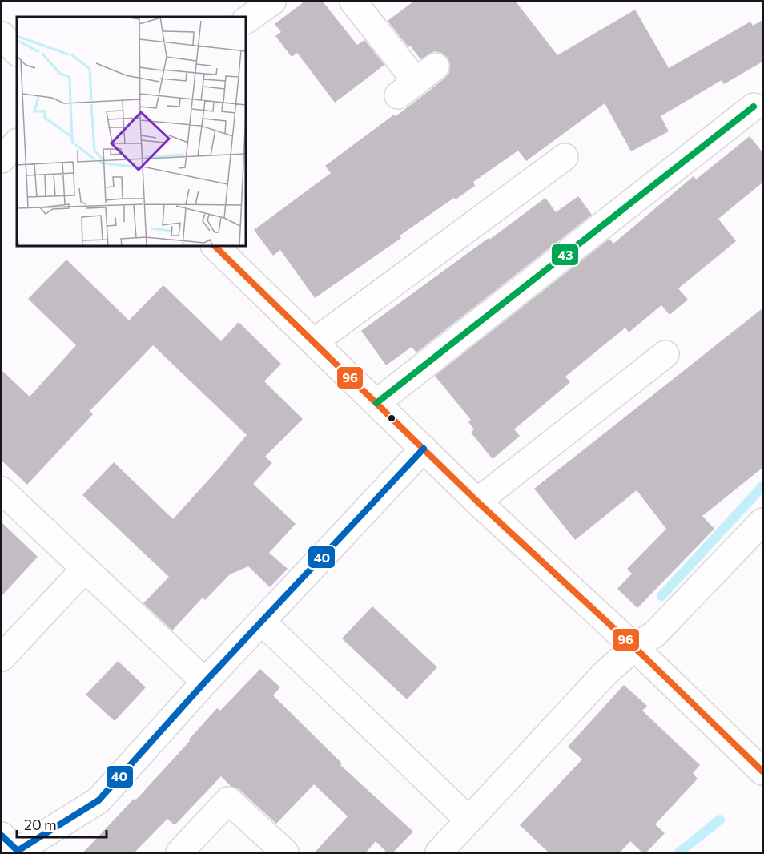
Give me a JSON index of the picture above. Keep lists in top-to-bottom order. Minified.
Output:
{"lines":["transit line 43","transit line 96","transit line 40"],"scale_bar":"20 m"}
